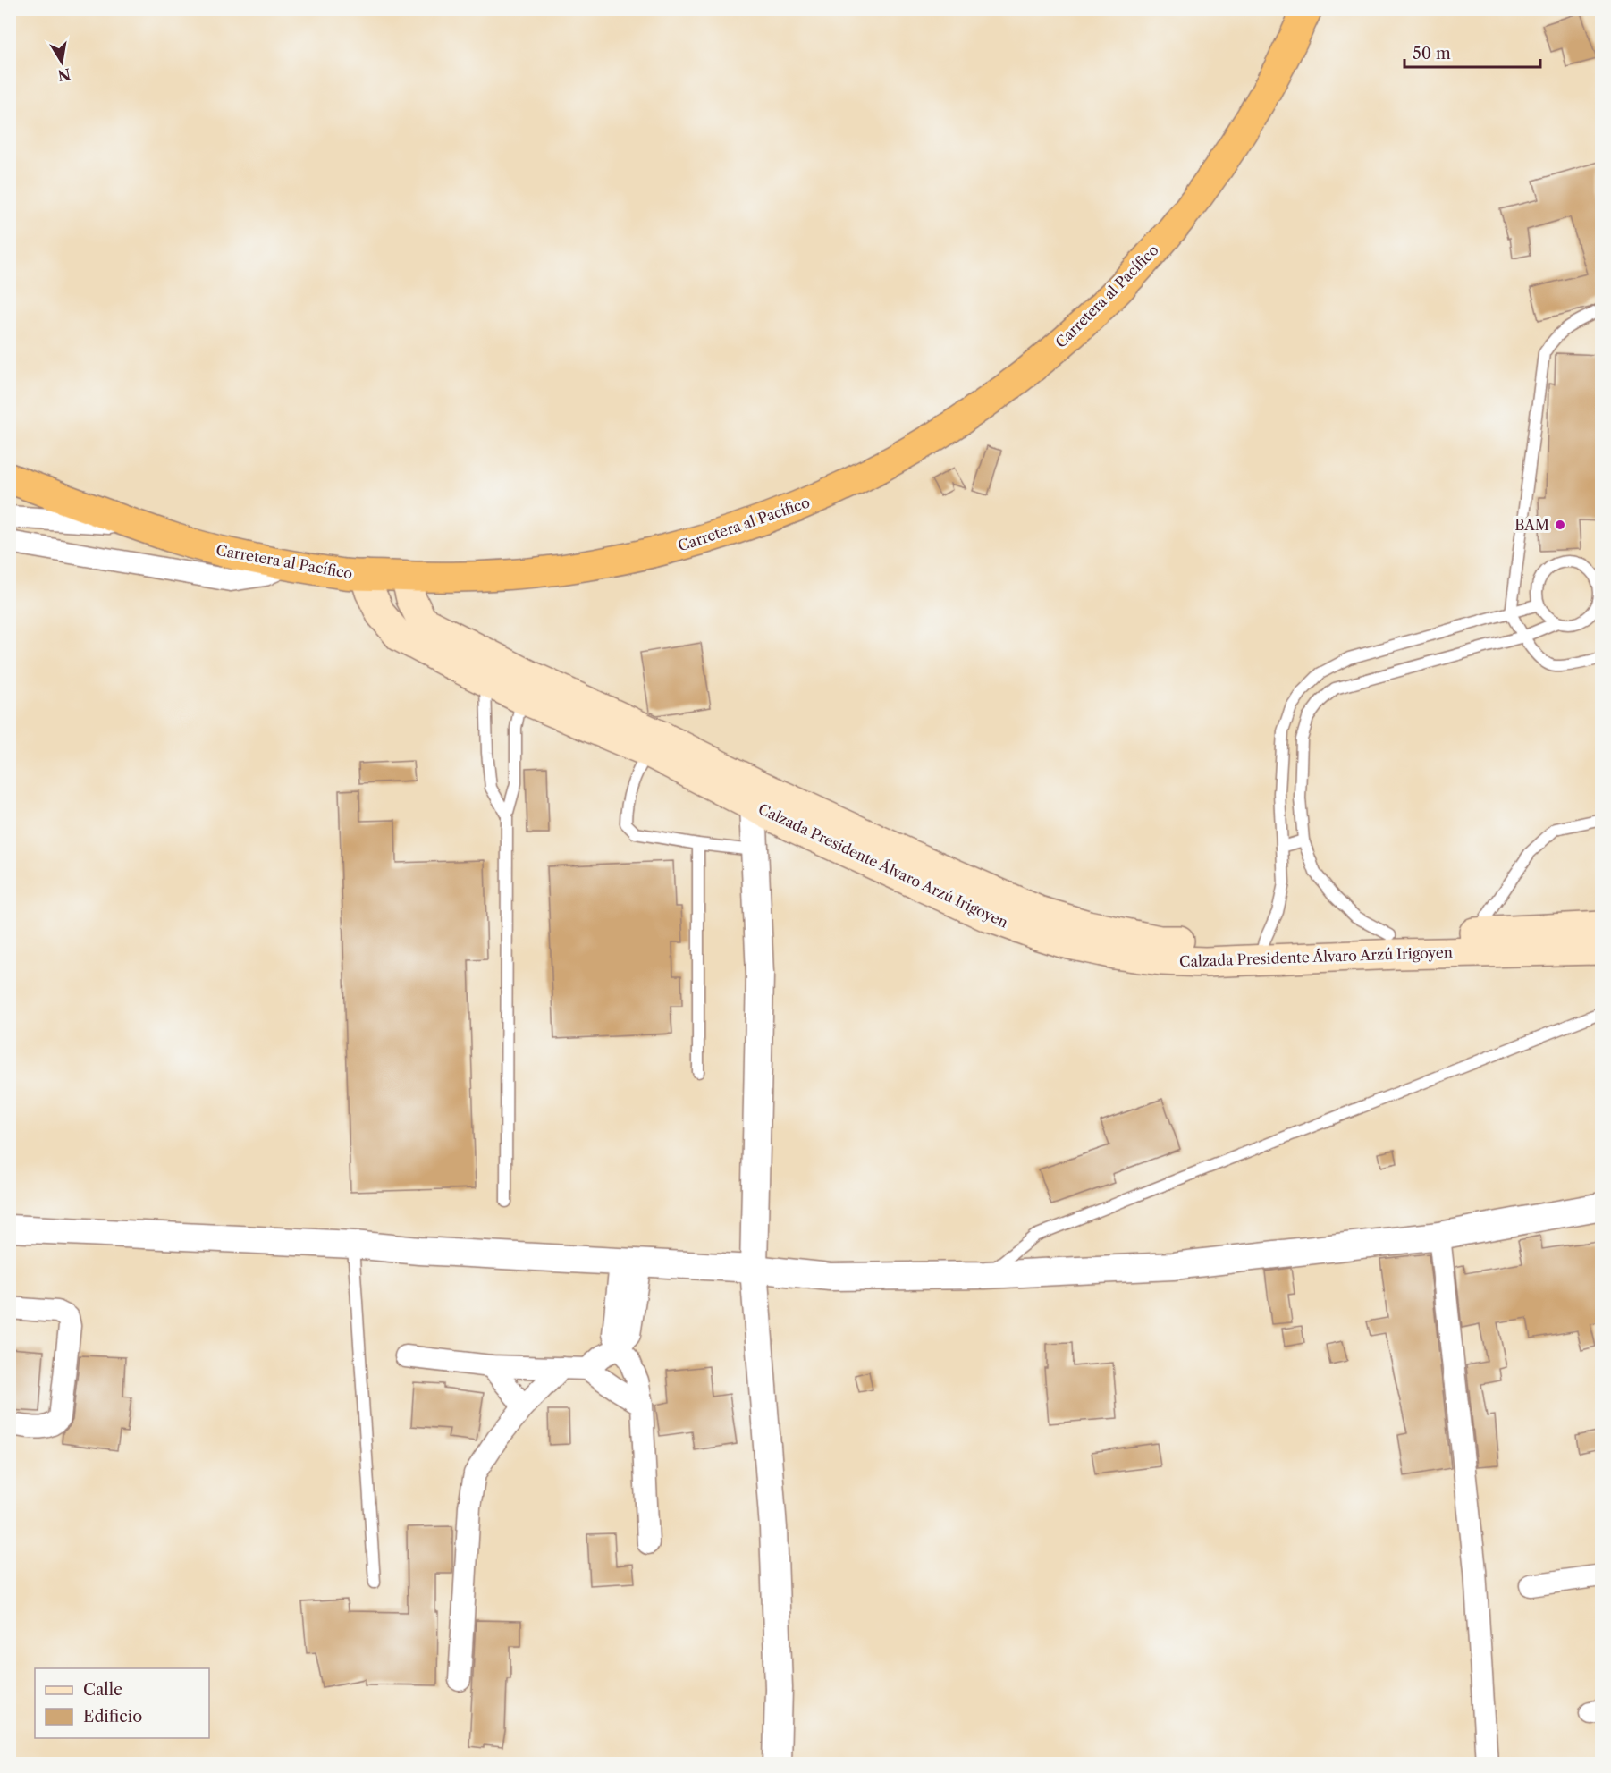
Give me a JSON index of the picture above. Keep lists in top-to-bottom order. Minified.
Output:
{"streets":{"highway":["Carretera al Pacífico"],"main road":["Calzada Presidente Álvaro Arzú Irigoyen"]},"crossings":[["Carretera al Pacífico","Calzada Presidente Álvaro Arzú Irigoyen"]],"places":["BAM"],"legend":["Calle","Edificio"],"scale_bar":"50 m","north":"bottom"}
